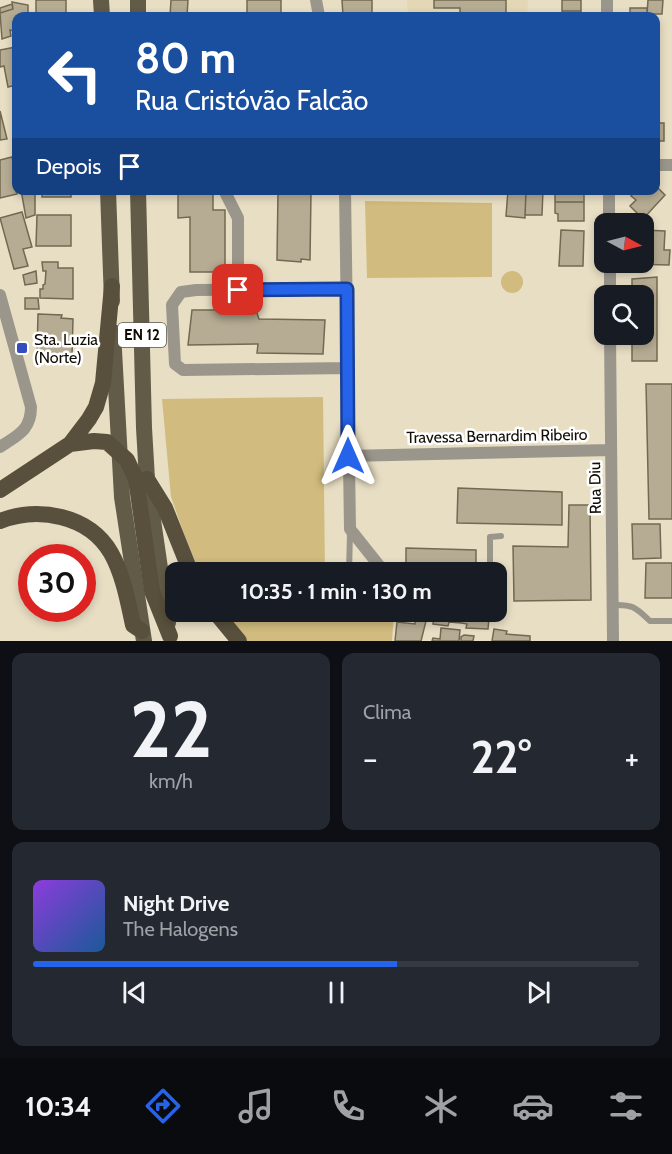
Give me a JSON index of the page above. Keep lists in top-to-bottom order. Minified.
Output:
{"streets":{"main road":["EN 12"],"street":["Travessa Bernardim Ribeiro","Rua Diu"]},"crossings":[["Travessa Bernardim Ribeiro","Rua Diu"]],"places":{"transit":["Sta. Luzia (Norte)"]},"north":"right","page":{"turn":["80 m","Rua Cristóvão Falcão"],"then":"Depois","limit":"30","trip":"10:35 · 1 min · 130 m","tile":[["22","km/h"],"Clima"],"heat":["−","22°","+"],"song":["Night Drive","The Halogens"],"tabs":"10:34"}}
